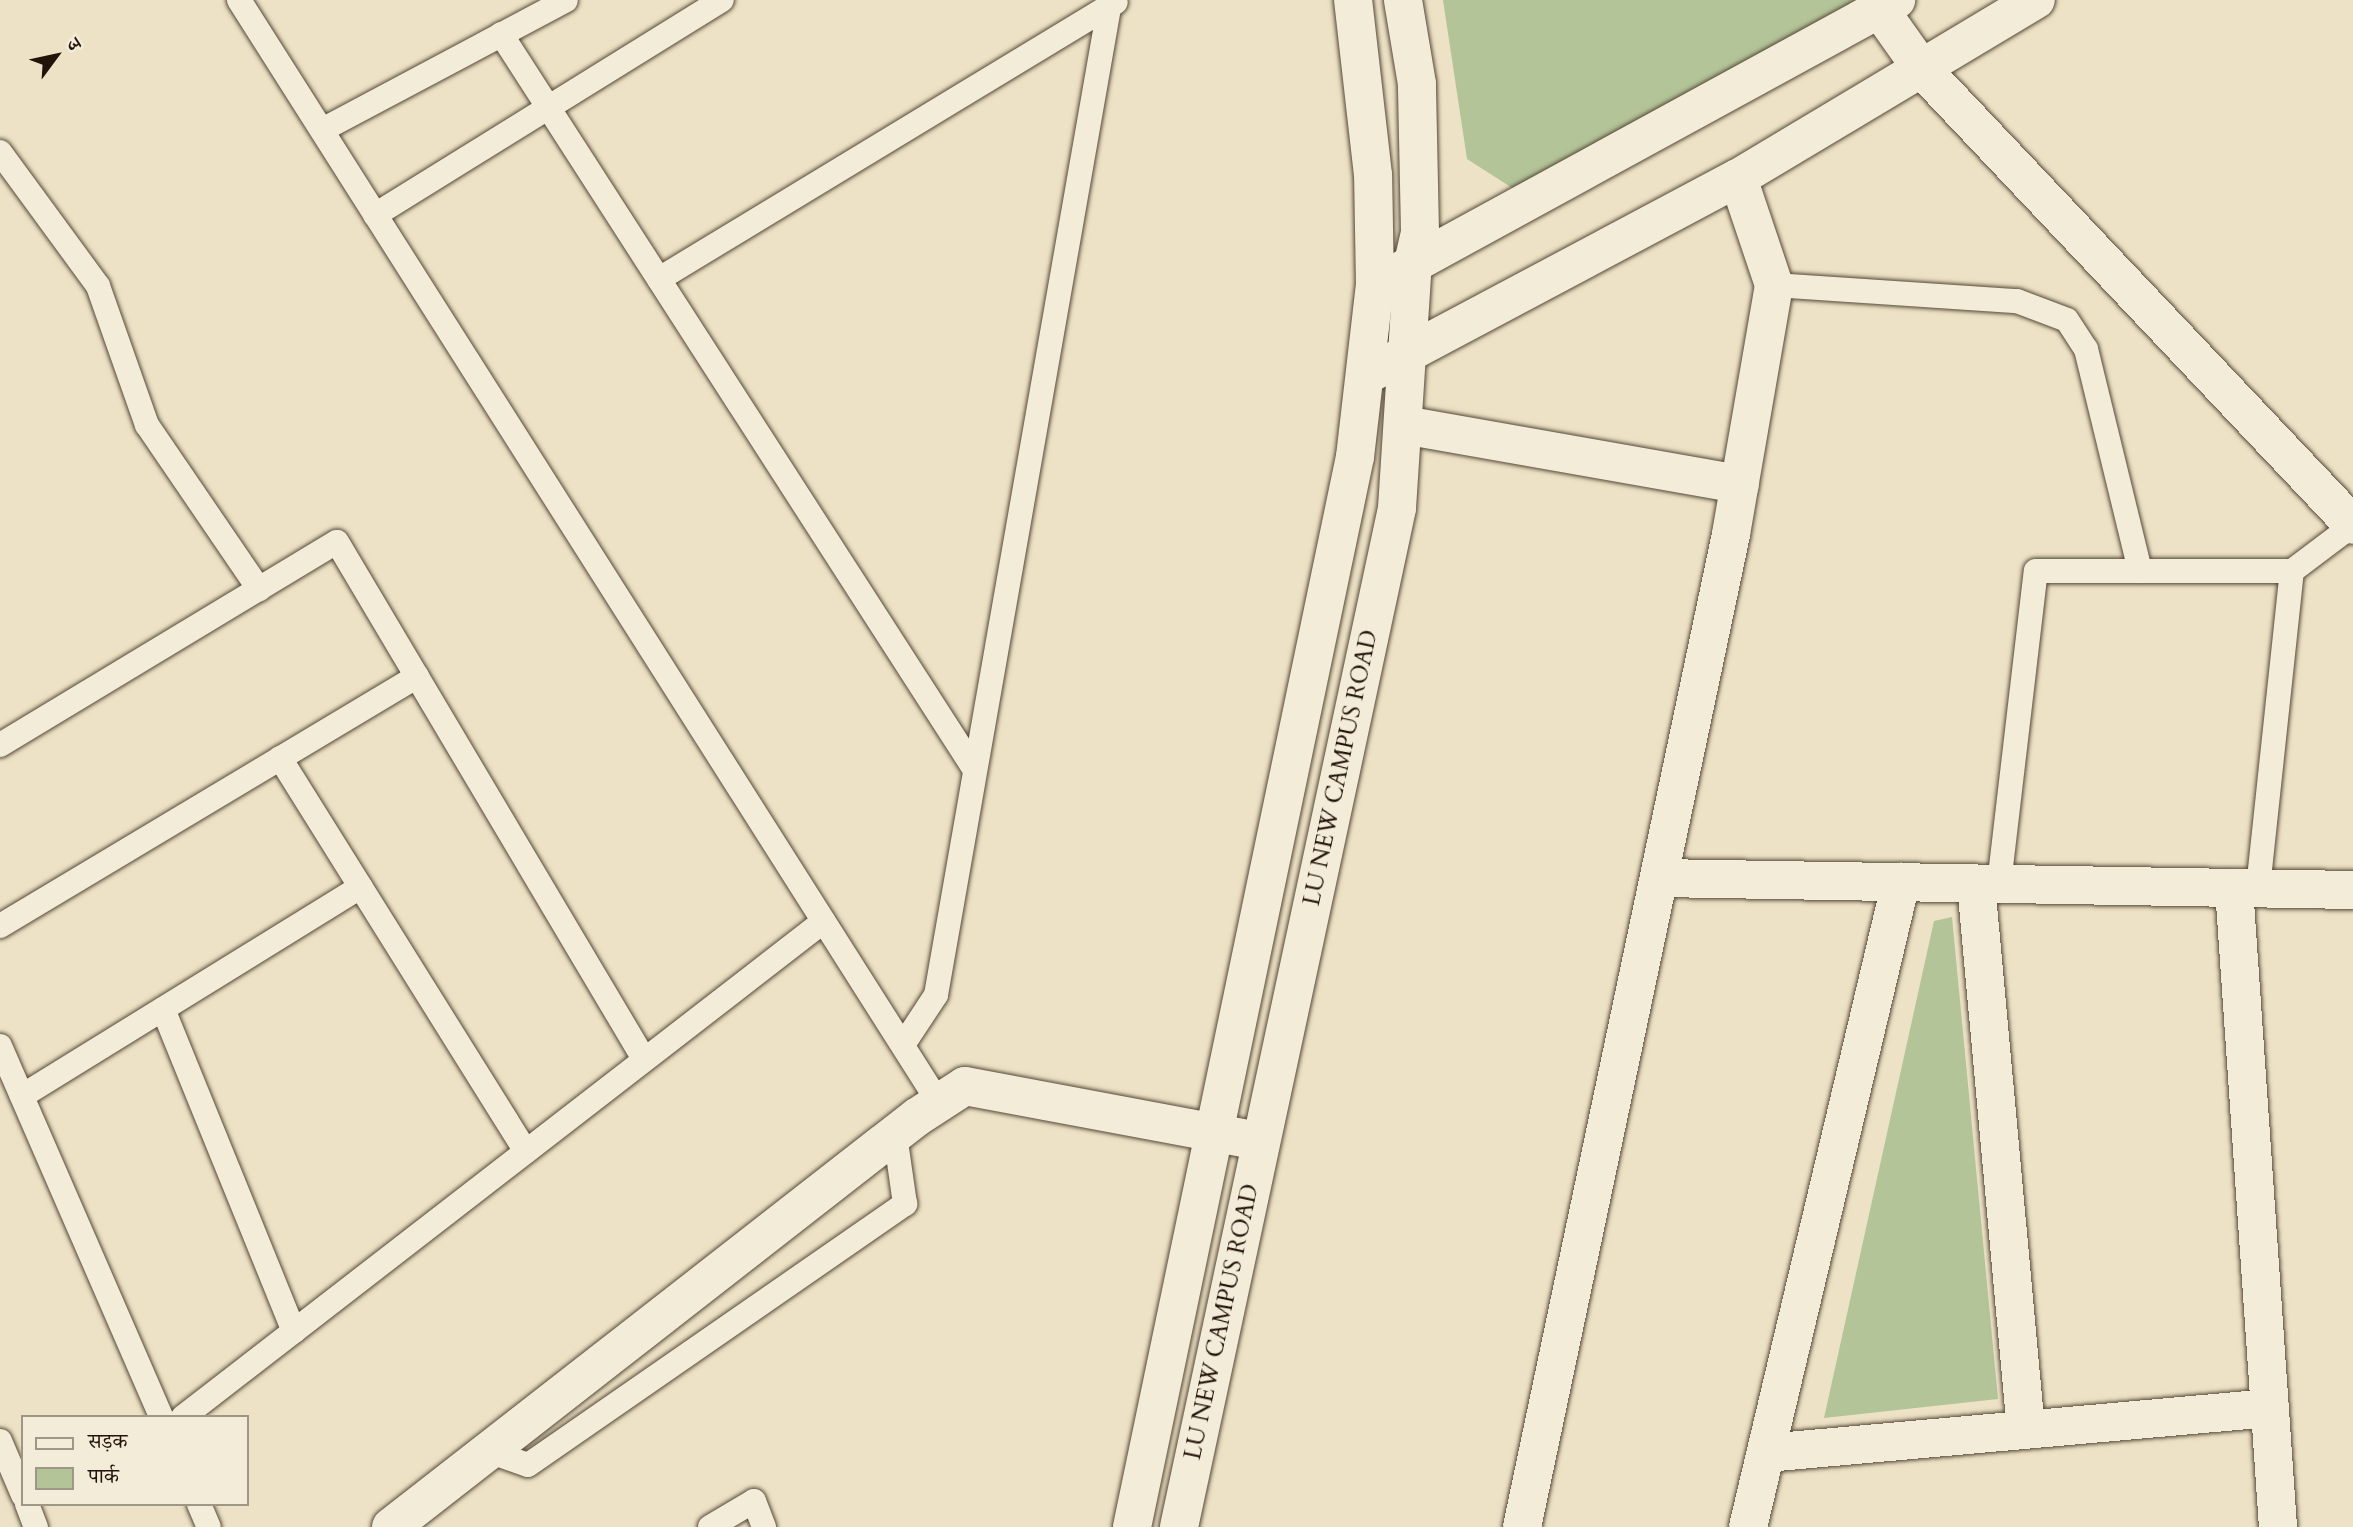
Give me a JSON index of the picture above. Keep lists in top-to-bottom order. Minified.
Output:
{"streets":{"street":["LU NEW CAMPUS ROAD"]},"legend":["सड़क","पार्क"],"north":"top right"}
